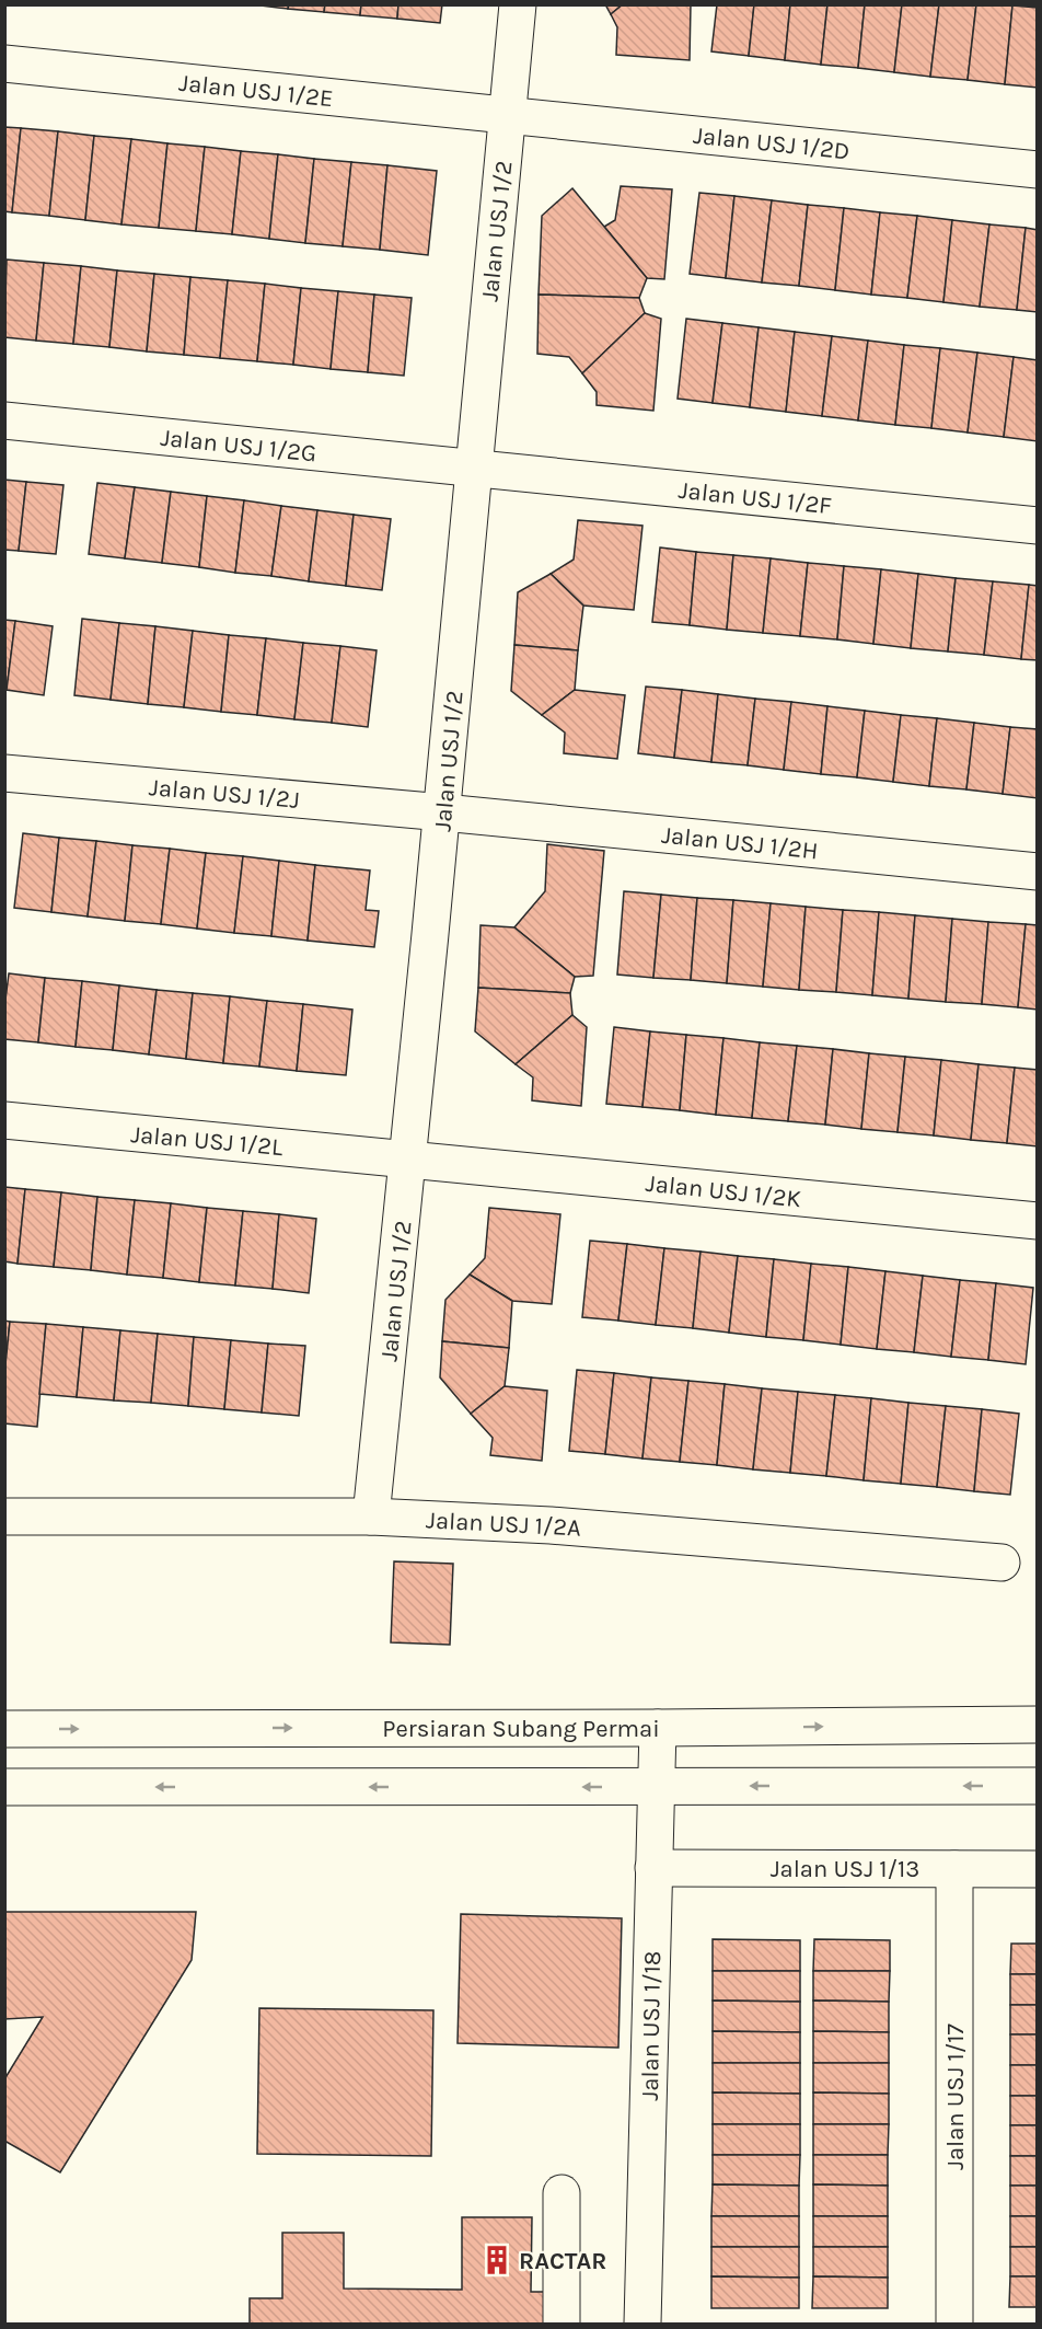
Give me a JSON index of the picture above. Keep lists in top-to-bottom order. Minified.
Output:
{"streets":{"street":["Jalan USJ 1/2E","Jalan USJ 1/2D","Jalan USJ 1/2","Jalan USJ 1/2G","Jalan USJ 1/2F","Jalan USJ 1/2J","Jalan USJ 1/2H","Jalan USJ 1/2L","Jalan USJ 1/2K","Jalan USJ 1/2A","Persiaran Subang Permai","Jalan USJ 1/13","Jalan USJ 1/18","Jalan USJ 1/17"]},"crossings":[["Jalan USJ 1/2E","Jalan USJ 1/2D"],["Jalan USJ 1/2E","Jalan USJ 1/2"],["Jalan USJ 1/2D","Jalan USJ 1/2"],["Jalan USJ 1/2","Jalan USJ 1/2G"],["Jalan USJ 1/2","Jalan USJ 1/2F"],["Jalan USJ 1/2","Jalan USJ 1/2J"],["Jalan USJ 1/2","Jalan USJ 1/2H"],["Jalan USJ 1/2","Jalan USJ 1/2L"],["Jalan USJ 1/2","Jalan USJ 1/2K"],["Jalan USJ 1/2","Jalan USJ 1/2A"],["Jalan USJ 1/2G","Jalan USJ 1/2F"],["Jalan USJ 1/2J","Jalan USJ 1/2H"],["Jalan USJ 1/2L","Jalan USJ 1/2K"],["Persiaran Subang Permai","Jalan USJ 1/18"],["Jalan USJ 1/13","Jalan USJ 1/18"],["Jalan USJ 1/13","Jalan USJ 1/17"]],"places":{"building":["RACTAR"]}}
